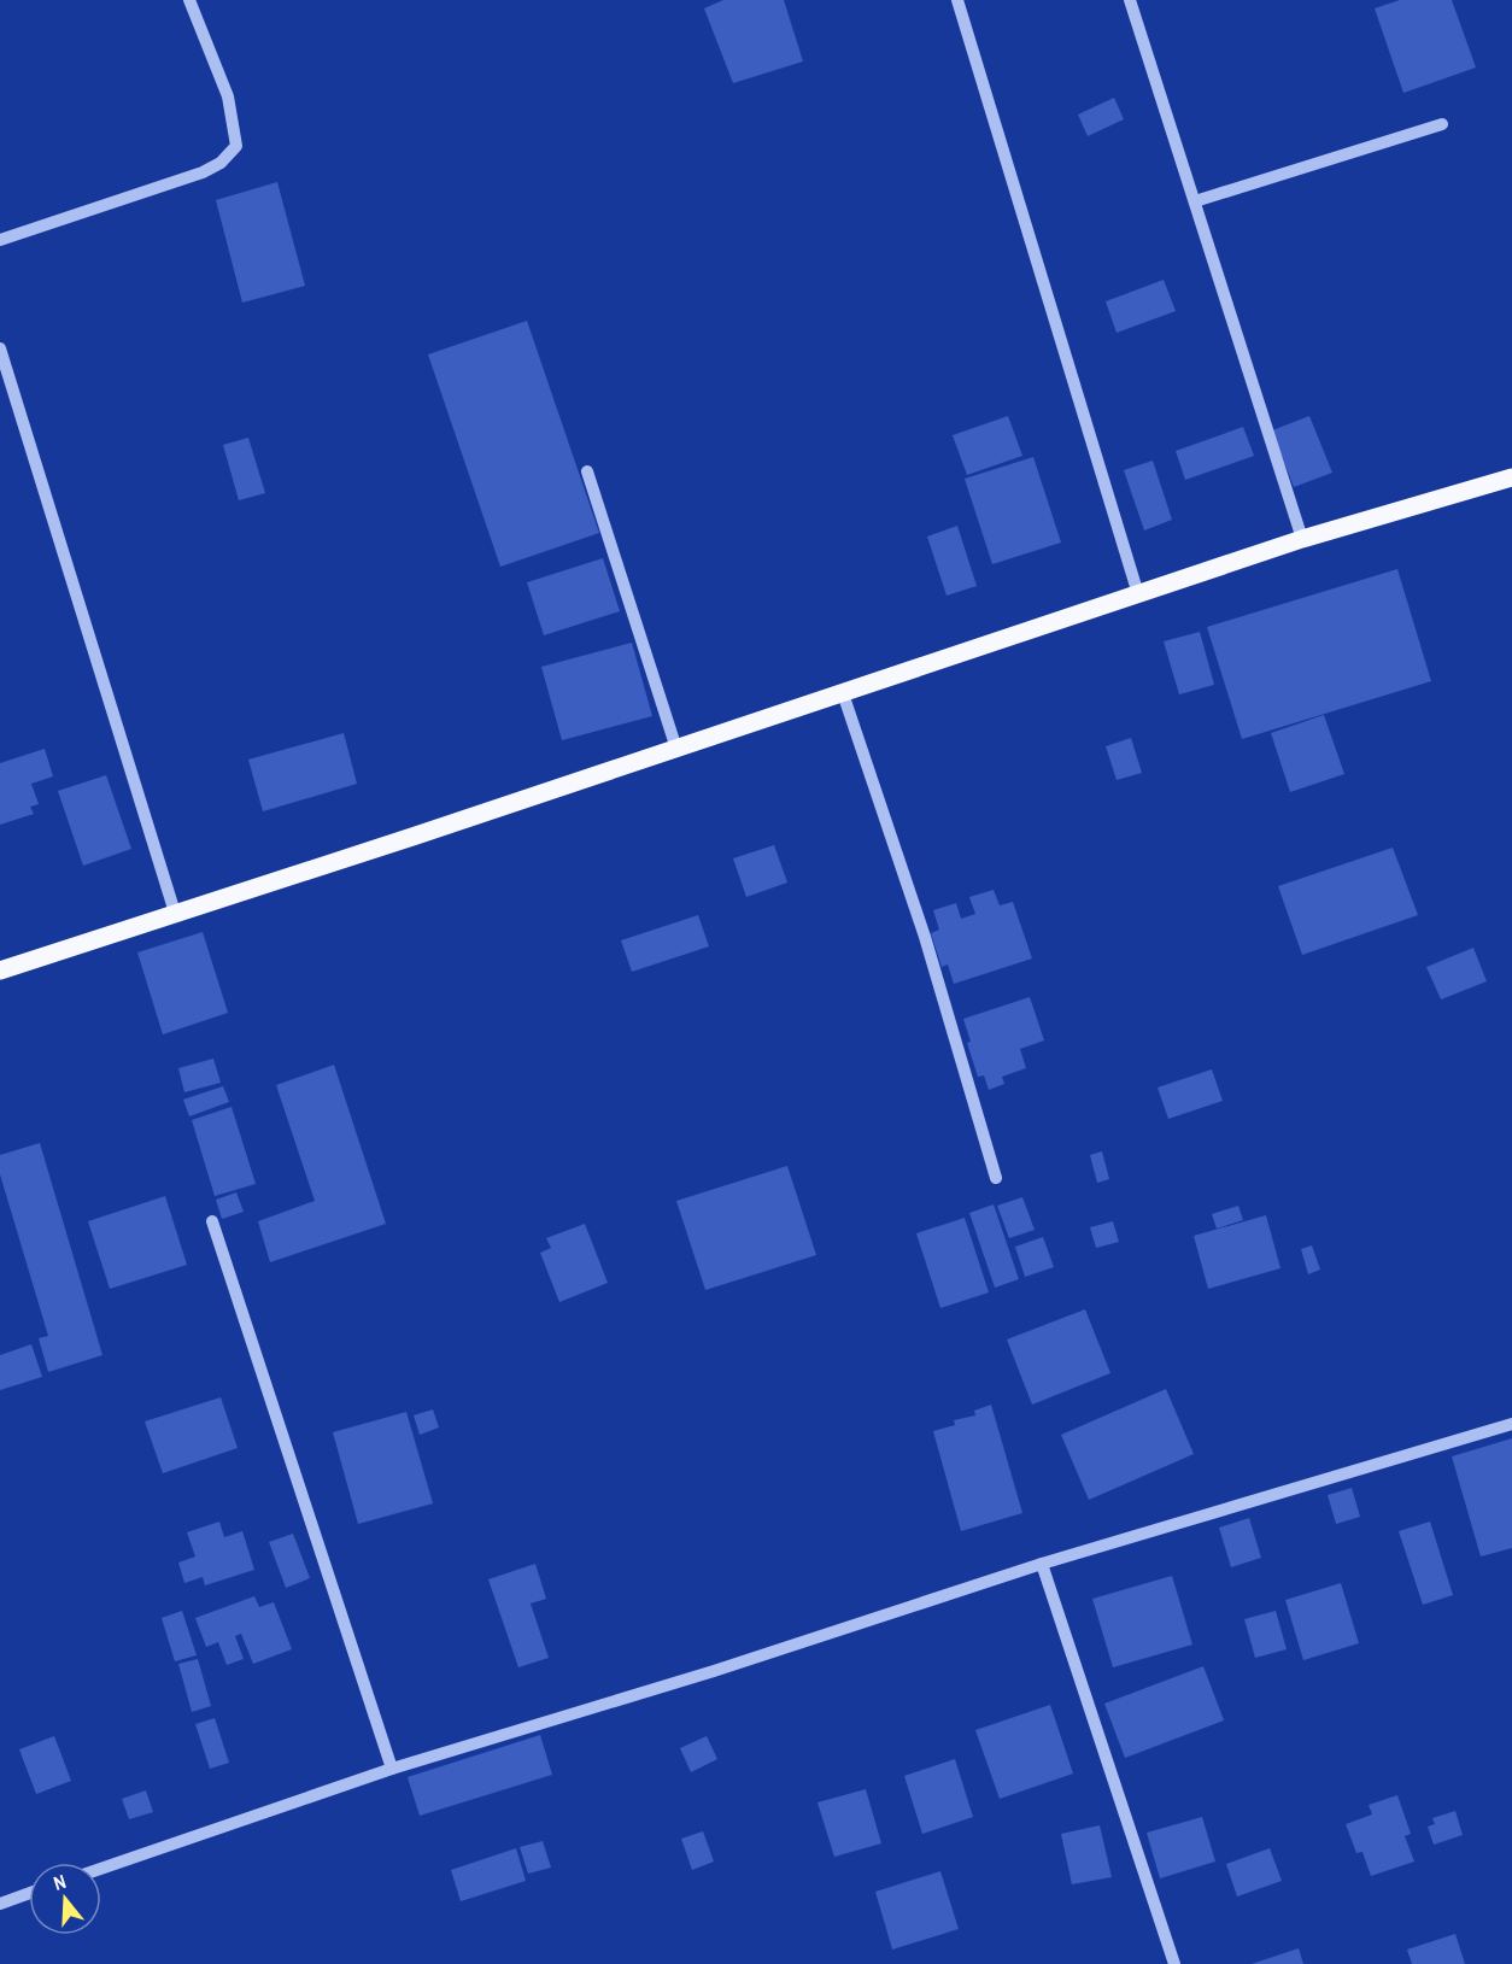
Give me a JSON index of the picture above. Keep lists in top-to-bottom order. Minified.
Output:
{"north":"top"}
